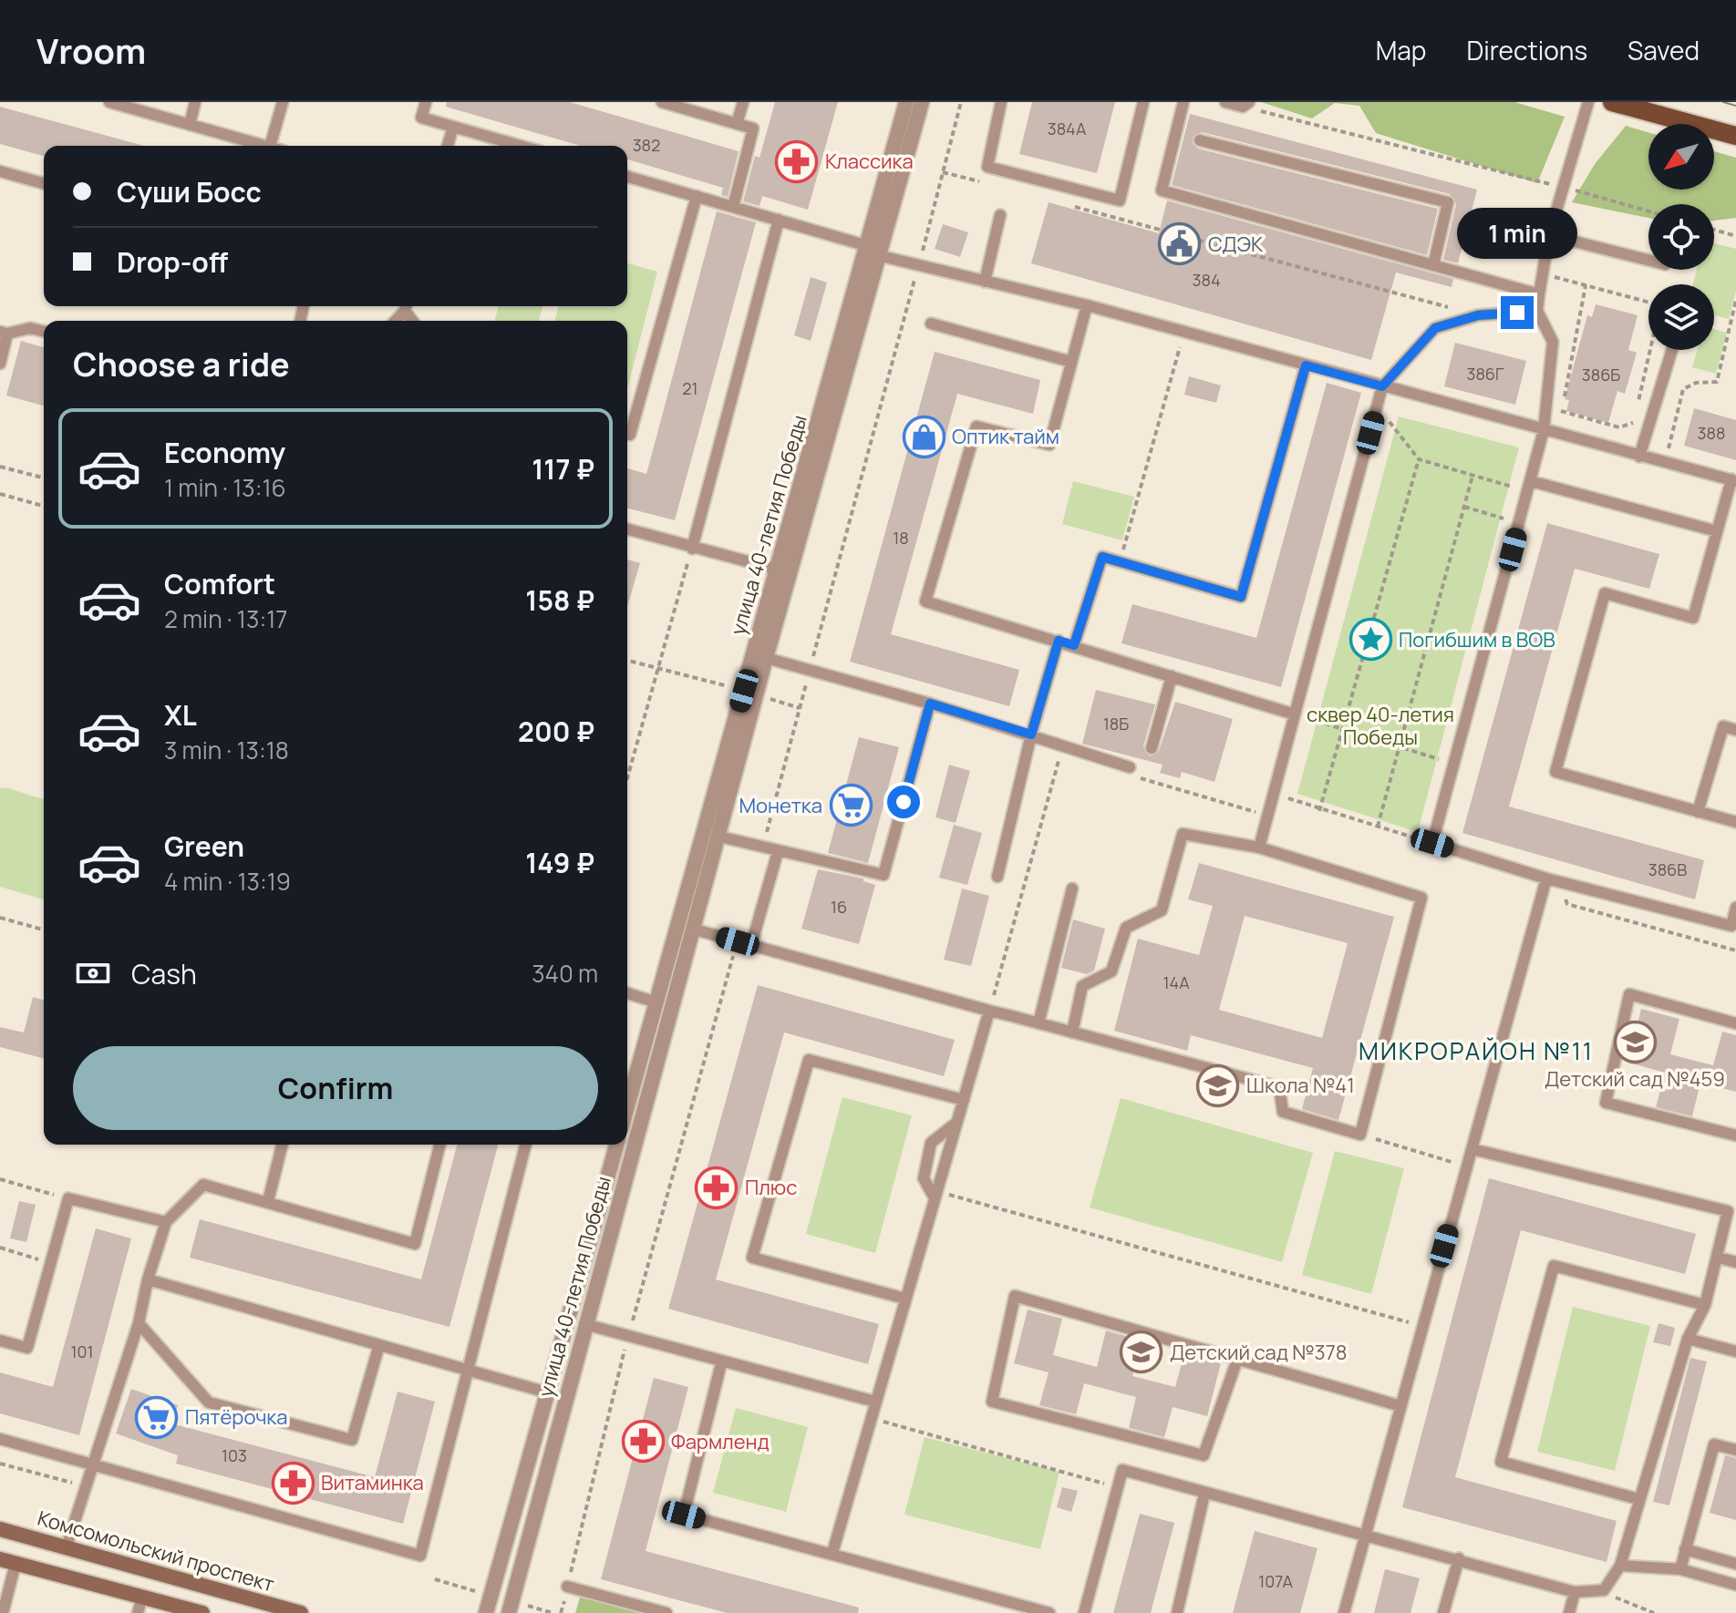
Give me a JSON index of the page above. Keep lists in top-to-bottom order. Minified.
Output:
{"streets":{"main road":["Комсомольский проспект"],"street":["улица 40-летия Победы"]},"districts":["МИКРОРАЙОН №11"],"parks":["сквер 40-летия Победы"],"places":{"pharmacy":["Классика","Плюс","Фармленд","Витаминка"],"public building":["СДЭК"],"shop":["Оптик тайм"],"place":["Погибшим в ВОВ"],"supermarket":["Монетка","Пятёрочка"],"school or university":["Детский сад №459","Школа №41","Детский сад №378"]},"house_numbers":["384А","382","384","386Г","386Б","21","388","18","18Б","386В","16","14А","101","103","107А"],"north":"bottom left","page":{"header":"Vroom","nav":["Map","Directions","Saved"],"banner":["Суши Босс","Drop-off"],"bubble":"1 min","heading":"Choose a ride","list":[{"name":"Economy","note":"1 min · 13:16","value":"117 ₽"},{"name":"Comfort","note":"2 min · 13:17","value":"158 ₽"},{"name":"XL","note":"3 min · 13:18","value":"200 ₽"},{"name":"Green","note":"4 min · 13:19","value":"149 ₽"}],"pay":["Cash","340 m"],"buttons":"Confirm"}}
